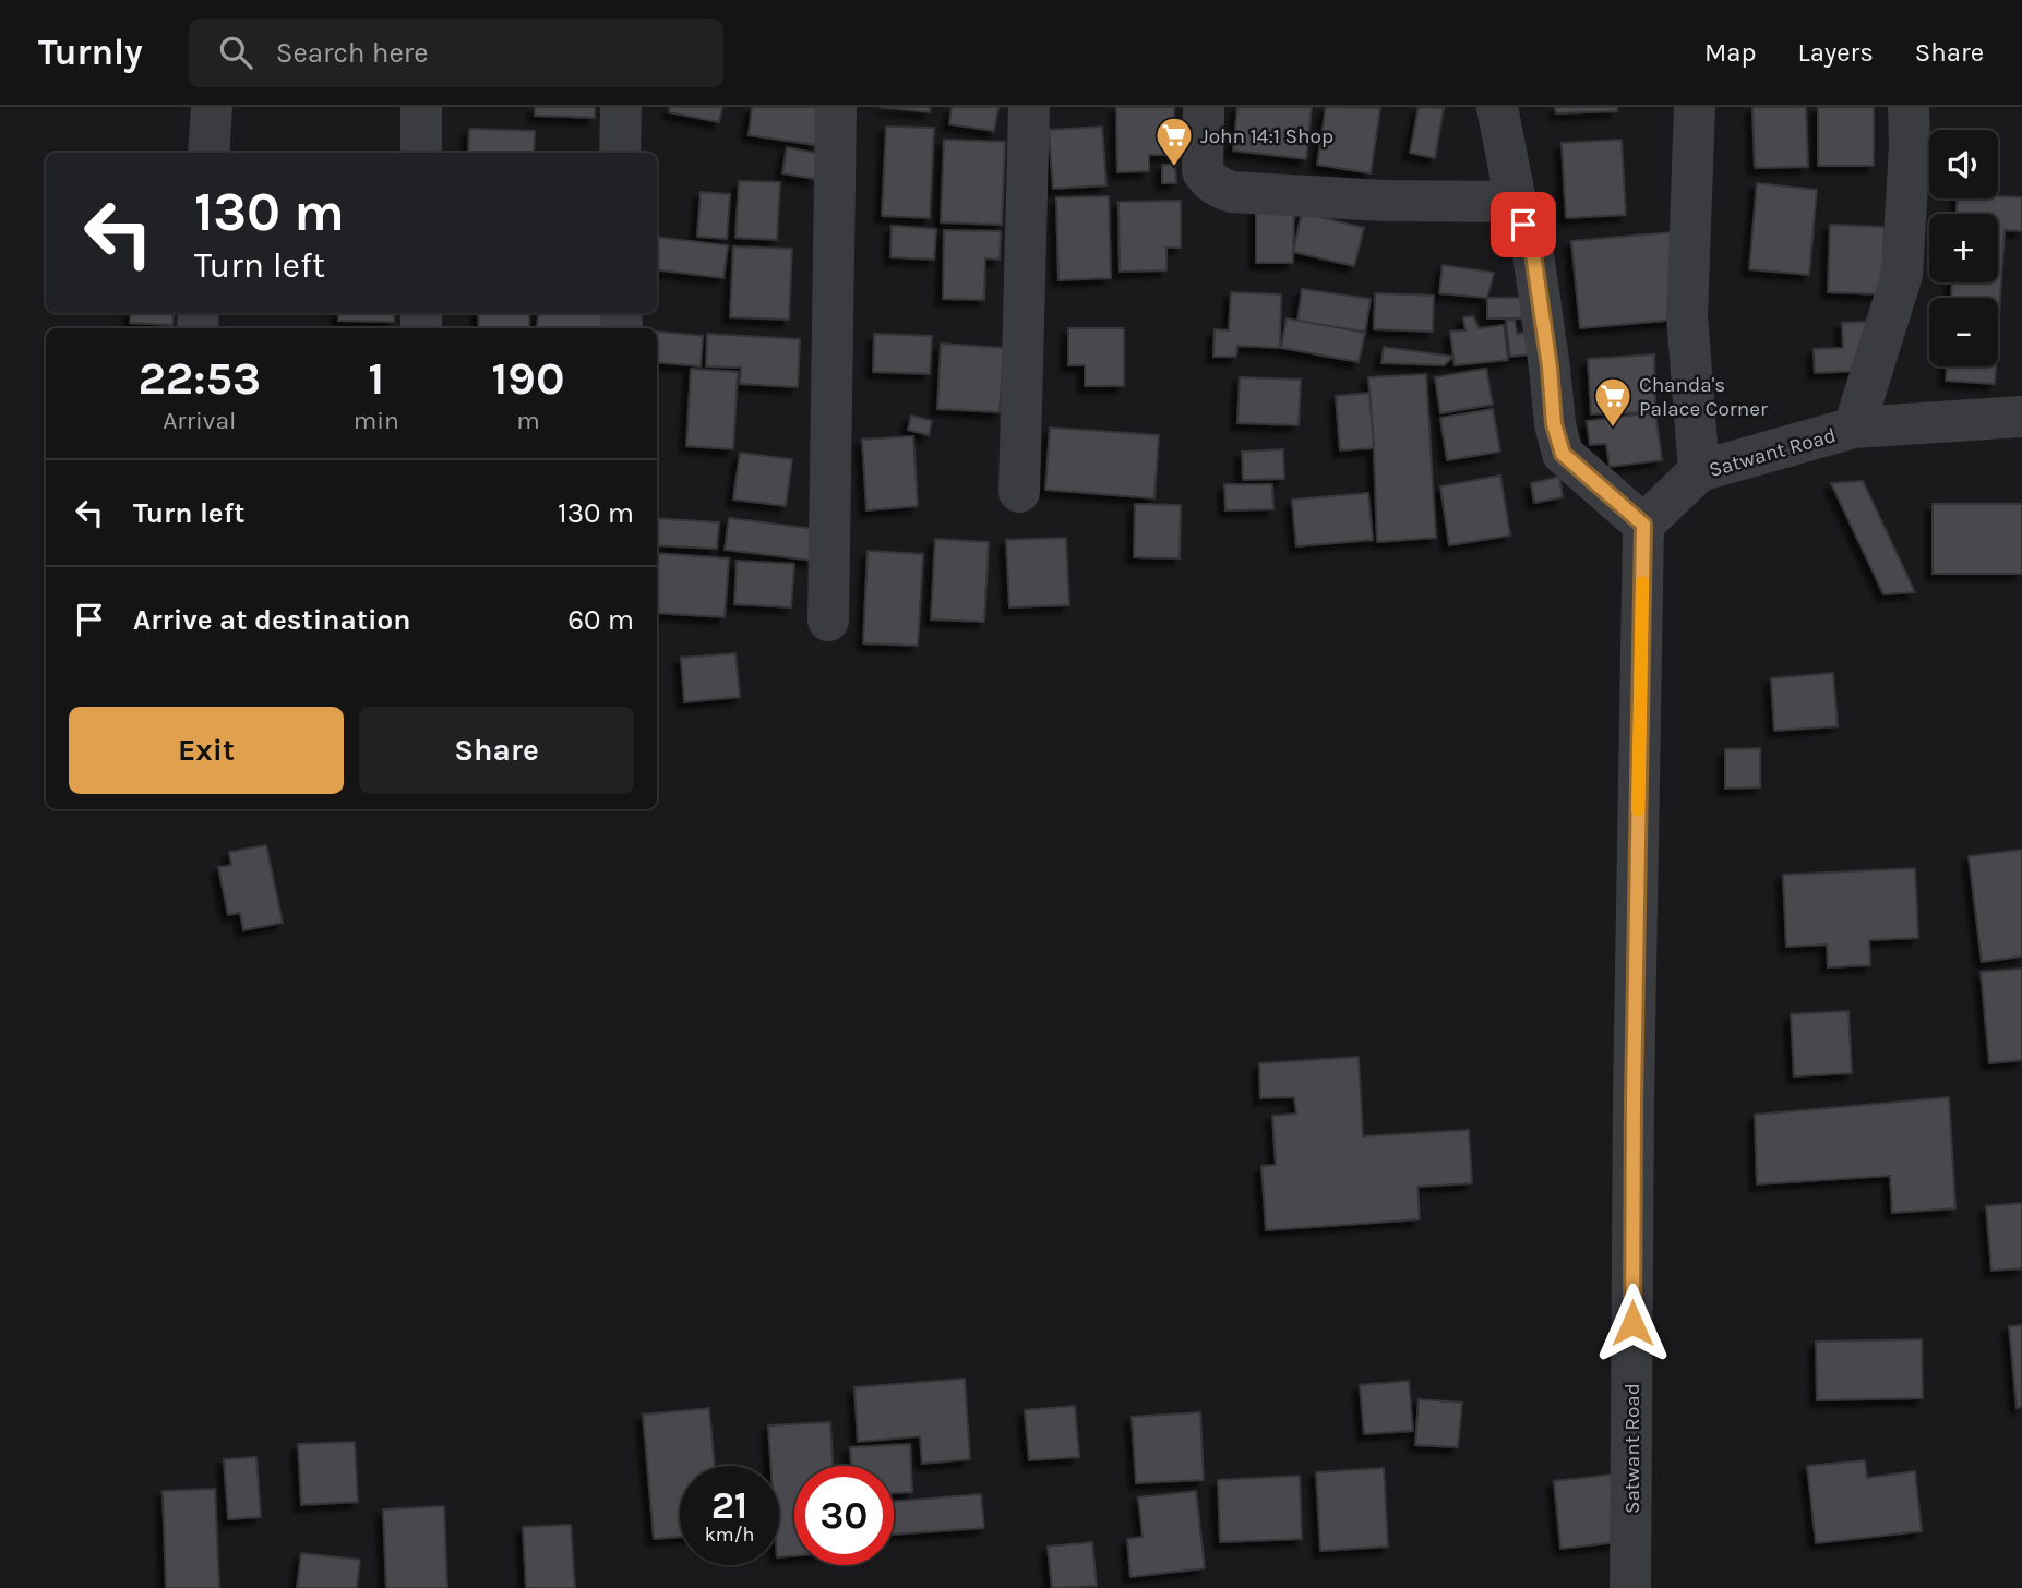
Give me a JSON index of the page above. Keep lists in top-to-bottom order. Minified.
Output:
{"streets":{"street":["Satwant Road"]},"places":{"supermarket":["John 14:1 Shop","Chanda's Palace Corner"]},"page":{"header":"Turnly","search":"Search here","nav":["Map","Layers","Share"],"map_buttons":["+","−"],"turn":["130 m","Turn left"],"eta":["22:53","Arrival","1","min","190","m"],"list":[{"name":"Turn left","value":"130 m"},{"name":"Arrive at destination","value":"60 m"}],"buttons":["Exit","Share"],"speed":"21 km/h","limit":"30"}}
